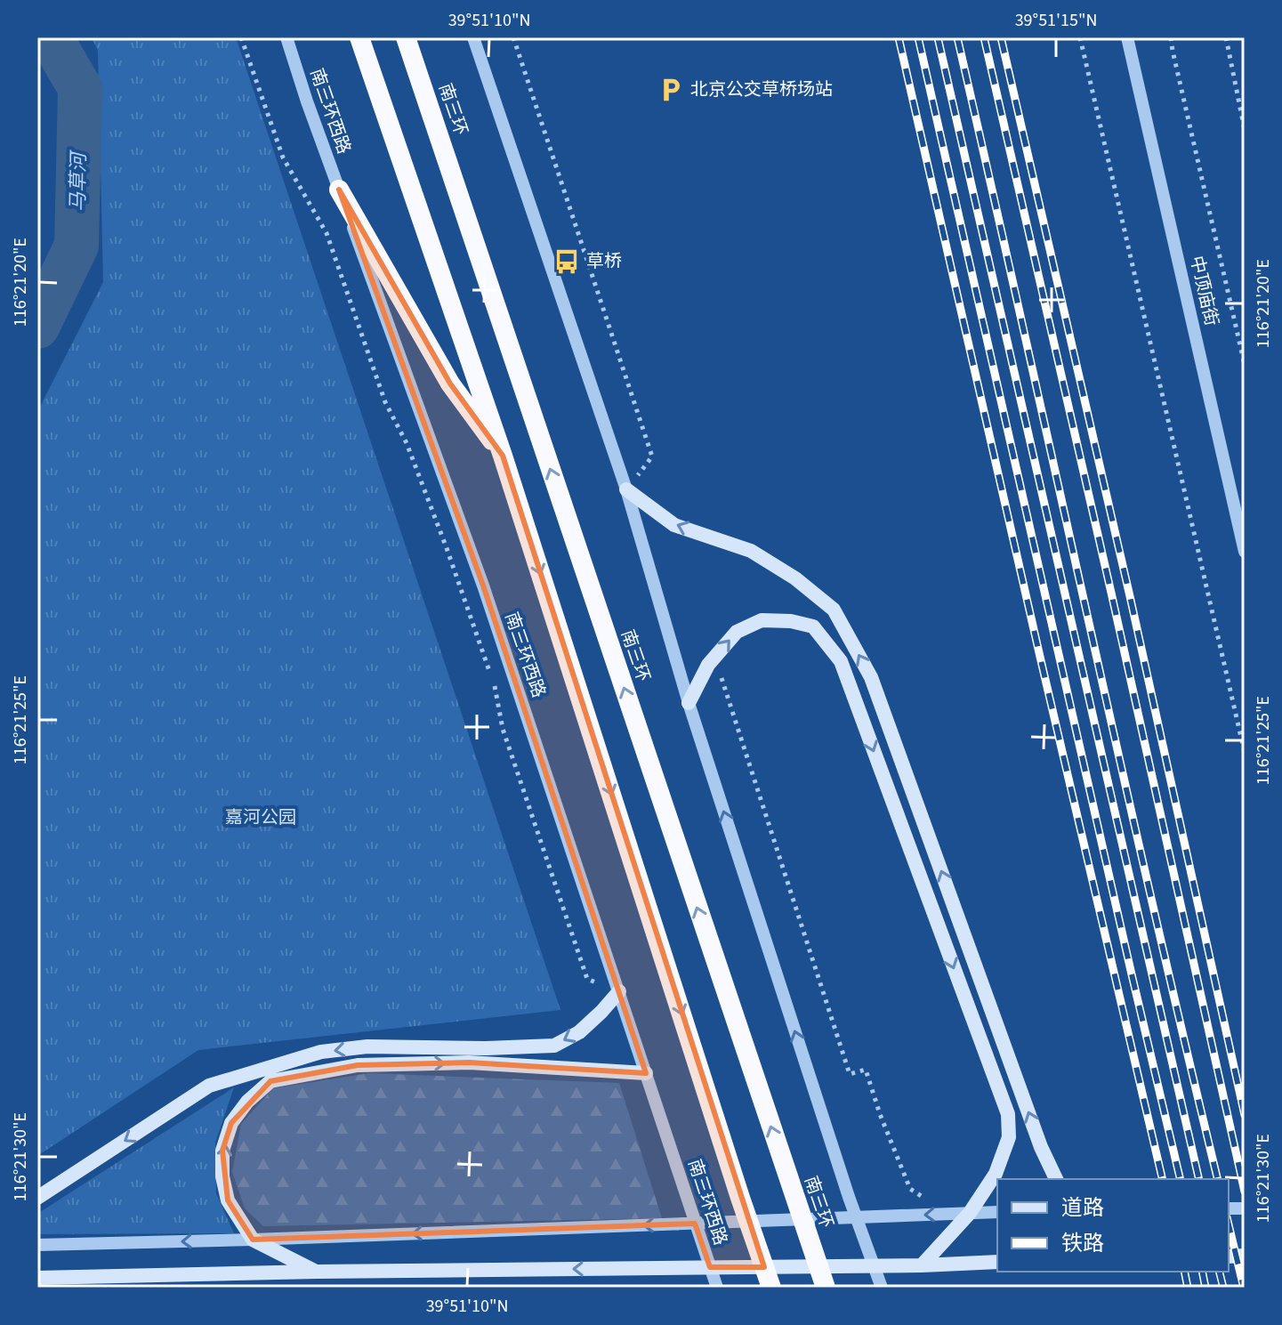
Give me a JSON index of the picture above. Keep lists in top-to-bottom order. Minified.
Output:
{"streets":{"highway":["南三环"],"street":["南三环西路","中顶庙街"]},"water":["马草河"],"parks":["嘉河公园"],"places":{"parking":["北京公交草桥场站"],"bus stop":["草桥"]},"legend":["道路","铁路"],"coordinates":["39°51'10\"N","39°51'15\"N","116°21'20\"E","116°21'25\"E","116°21'30\"E"]}
